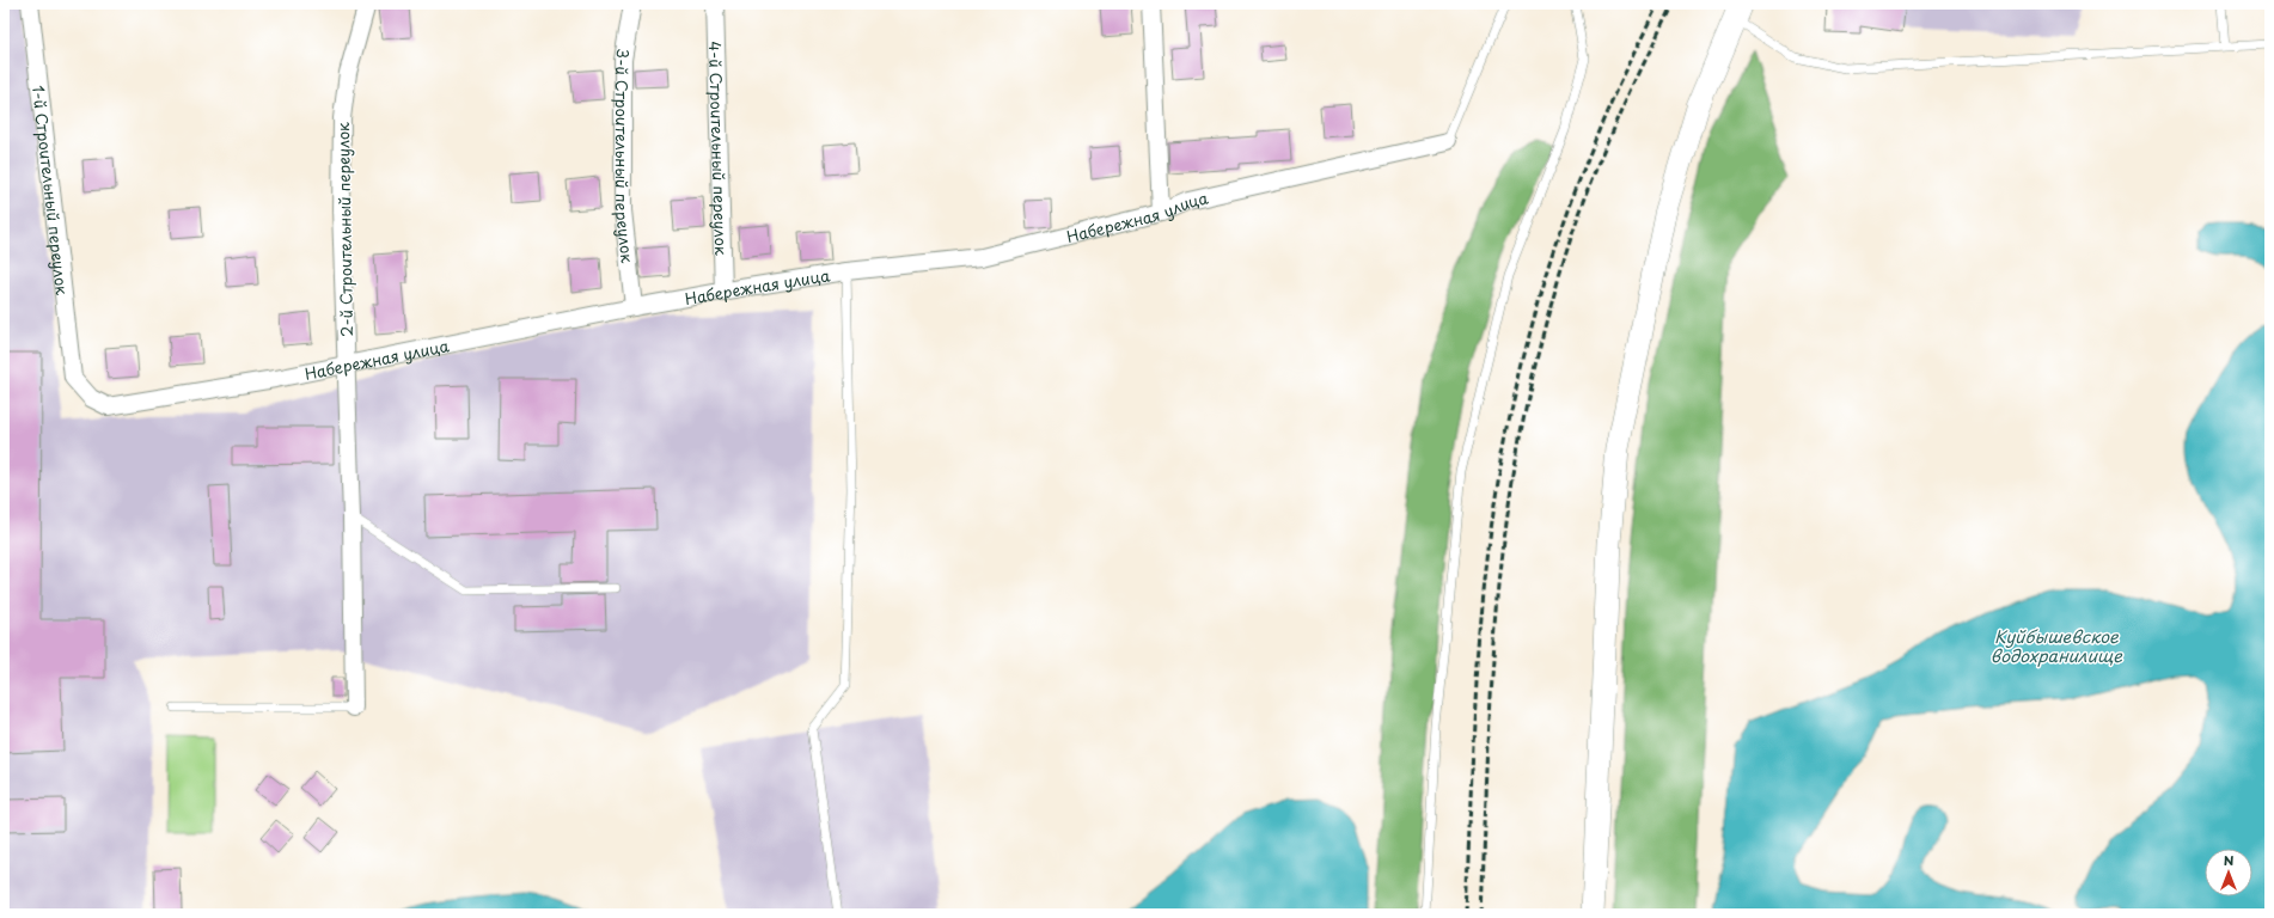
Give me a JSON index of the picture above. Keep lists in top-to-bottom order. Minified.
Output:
{"streets":{"street":["4-й Строительный переулок","3-й Строительный переулок","1-й Строительный переулок","Набережная улица","2-й Строительный переулок"]},"crossings":[["4-й Строительный переулок","Набережная улица"],["3-й Строительный переулок","Набережная улица"],["1-й Строительный переулок","Набережная улица"],["Набережная улица","2-й Строительный переулок"]],"water":["Куйбышевское водохранилище"],"north":"top"}
